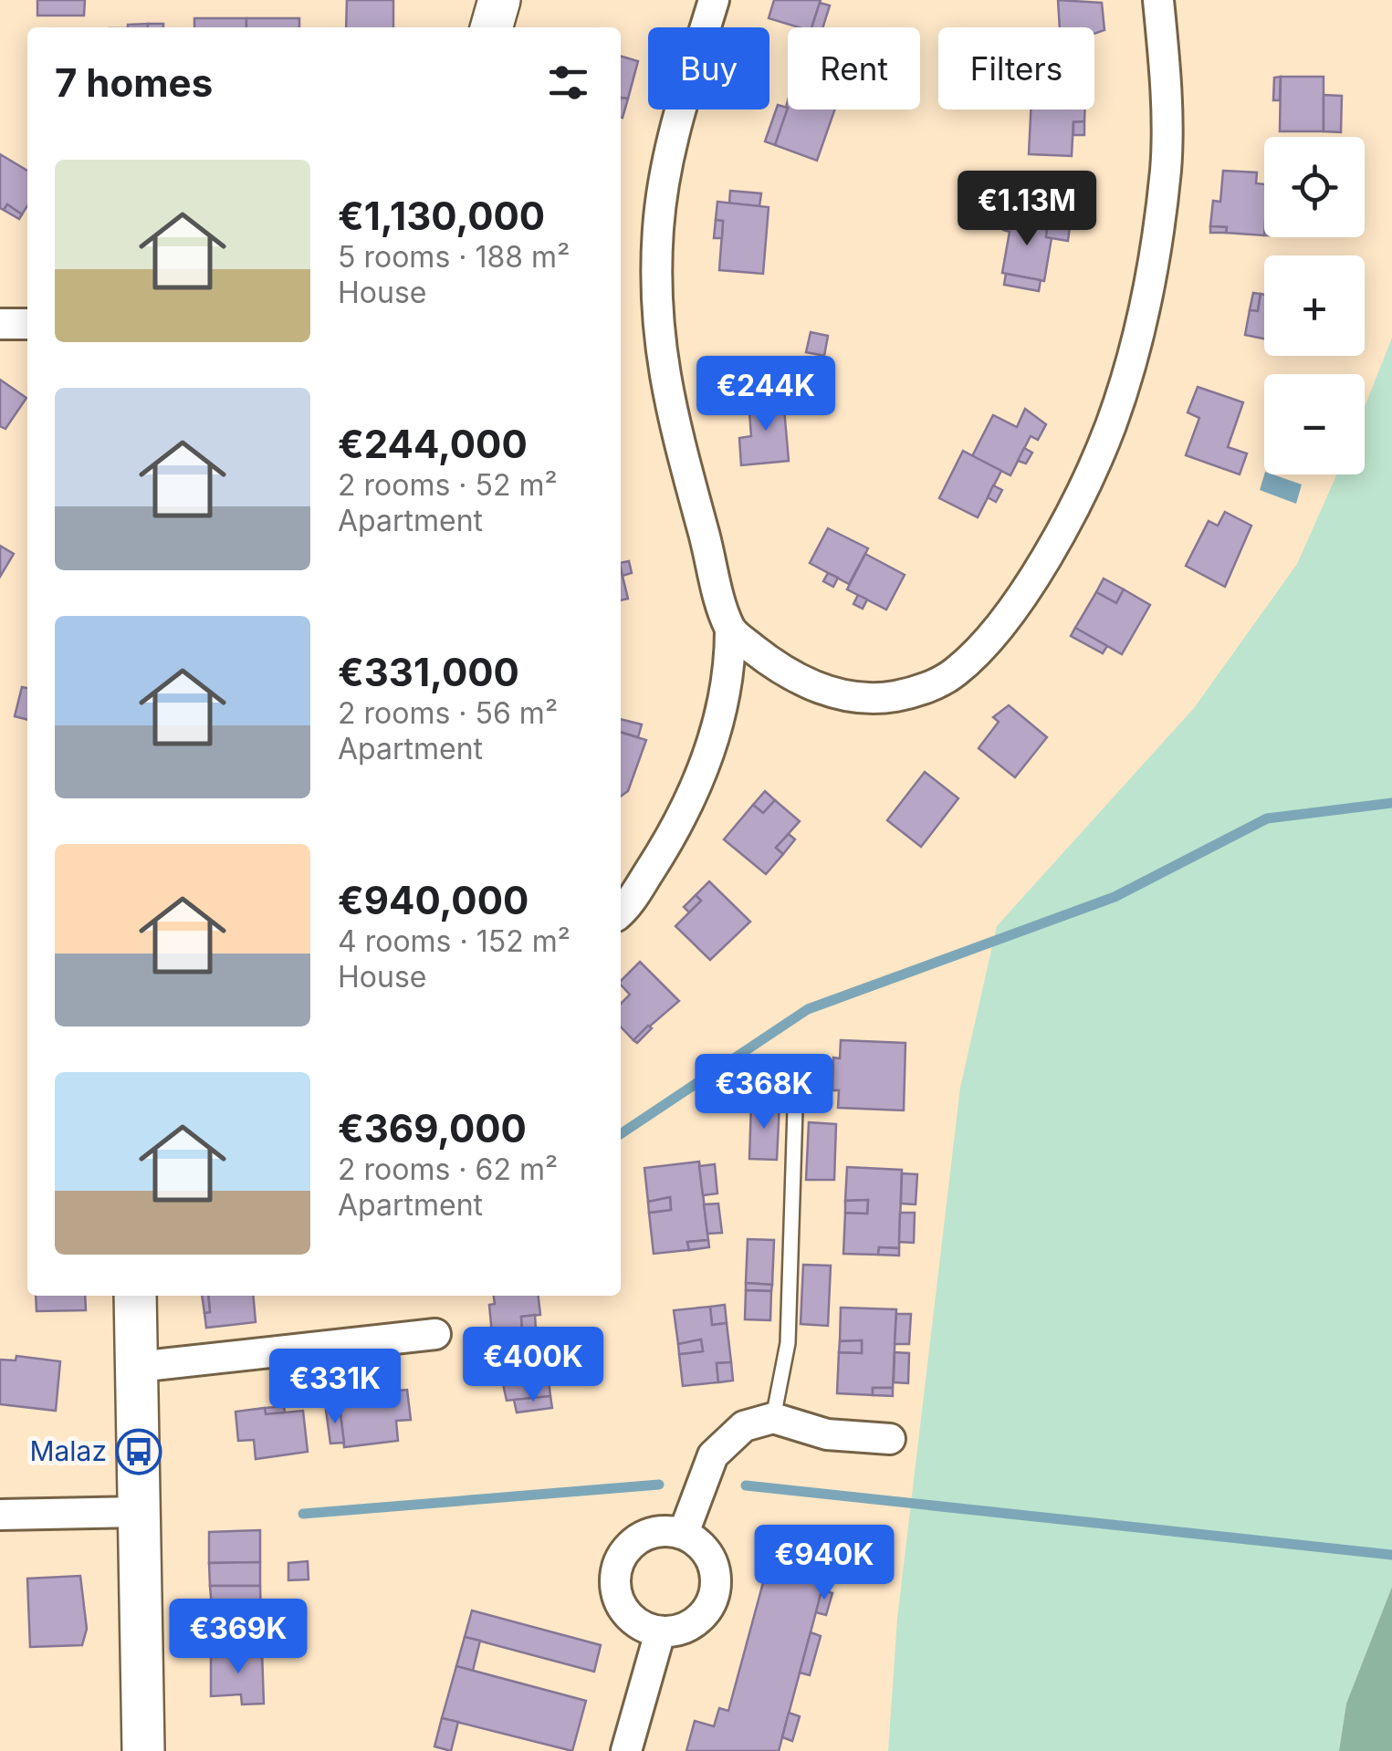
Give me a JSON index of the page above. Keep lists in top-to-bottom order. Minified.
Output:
{"places":{"bus stop":["Malaz"]},"page":{"chip":["Buy","Rent","Filters"],"heading":"7 homes","map_buttons":["+","−"],"list":[{"name":"€1,130,000","note":"5 rooms · 188 m² · House"},{"name":"€244,000","note":"2 rooms · 52 m² · Apartment"},{"name":"€331,000","note":"2 rooms · 56 m² · Apartment"},{"name":"€940,000","note":"4 rooms · 152 m² · House"},{"name":"€369,000","note":"2 rooms · 62 m² · Apartment"}],"price":["€1.13M","€244K","€368K","€400K","€331K","€940K","€369K"]}}
